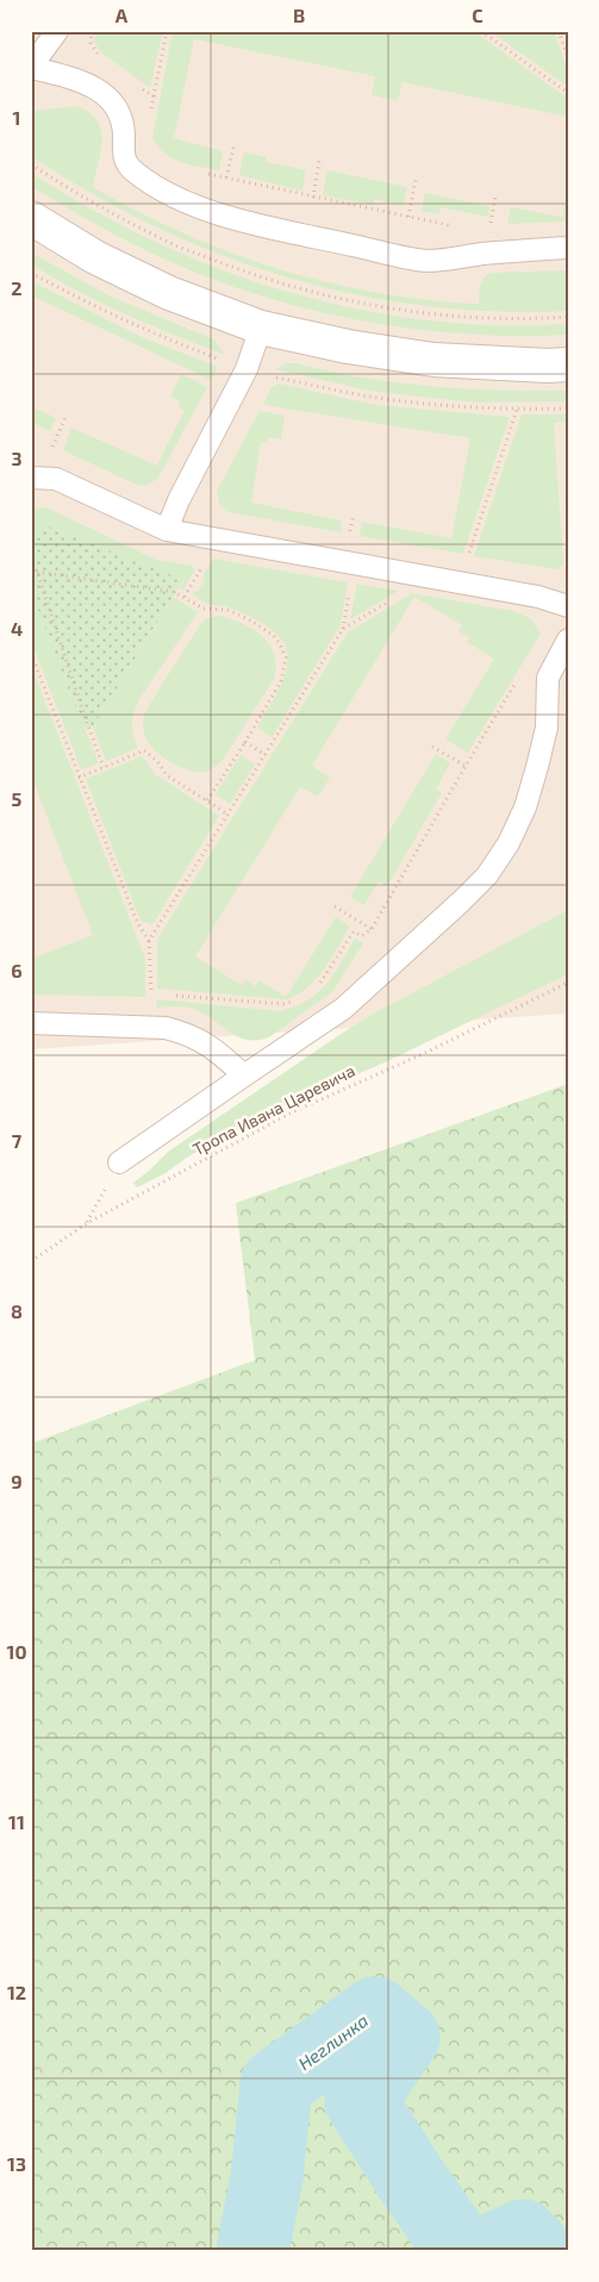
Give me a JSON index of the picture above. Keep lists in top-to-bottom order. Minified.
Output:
{"streets":{"path":["Тропа Ивана Царевича"]},"water":["Неглинка"],"grid":{"columns":["A","B","C"],"rows":["1","2","3","4","5","6","7","8","9","10","11","12","13"]}}
